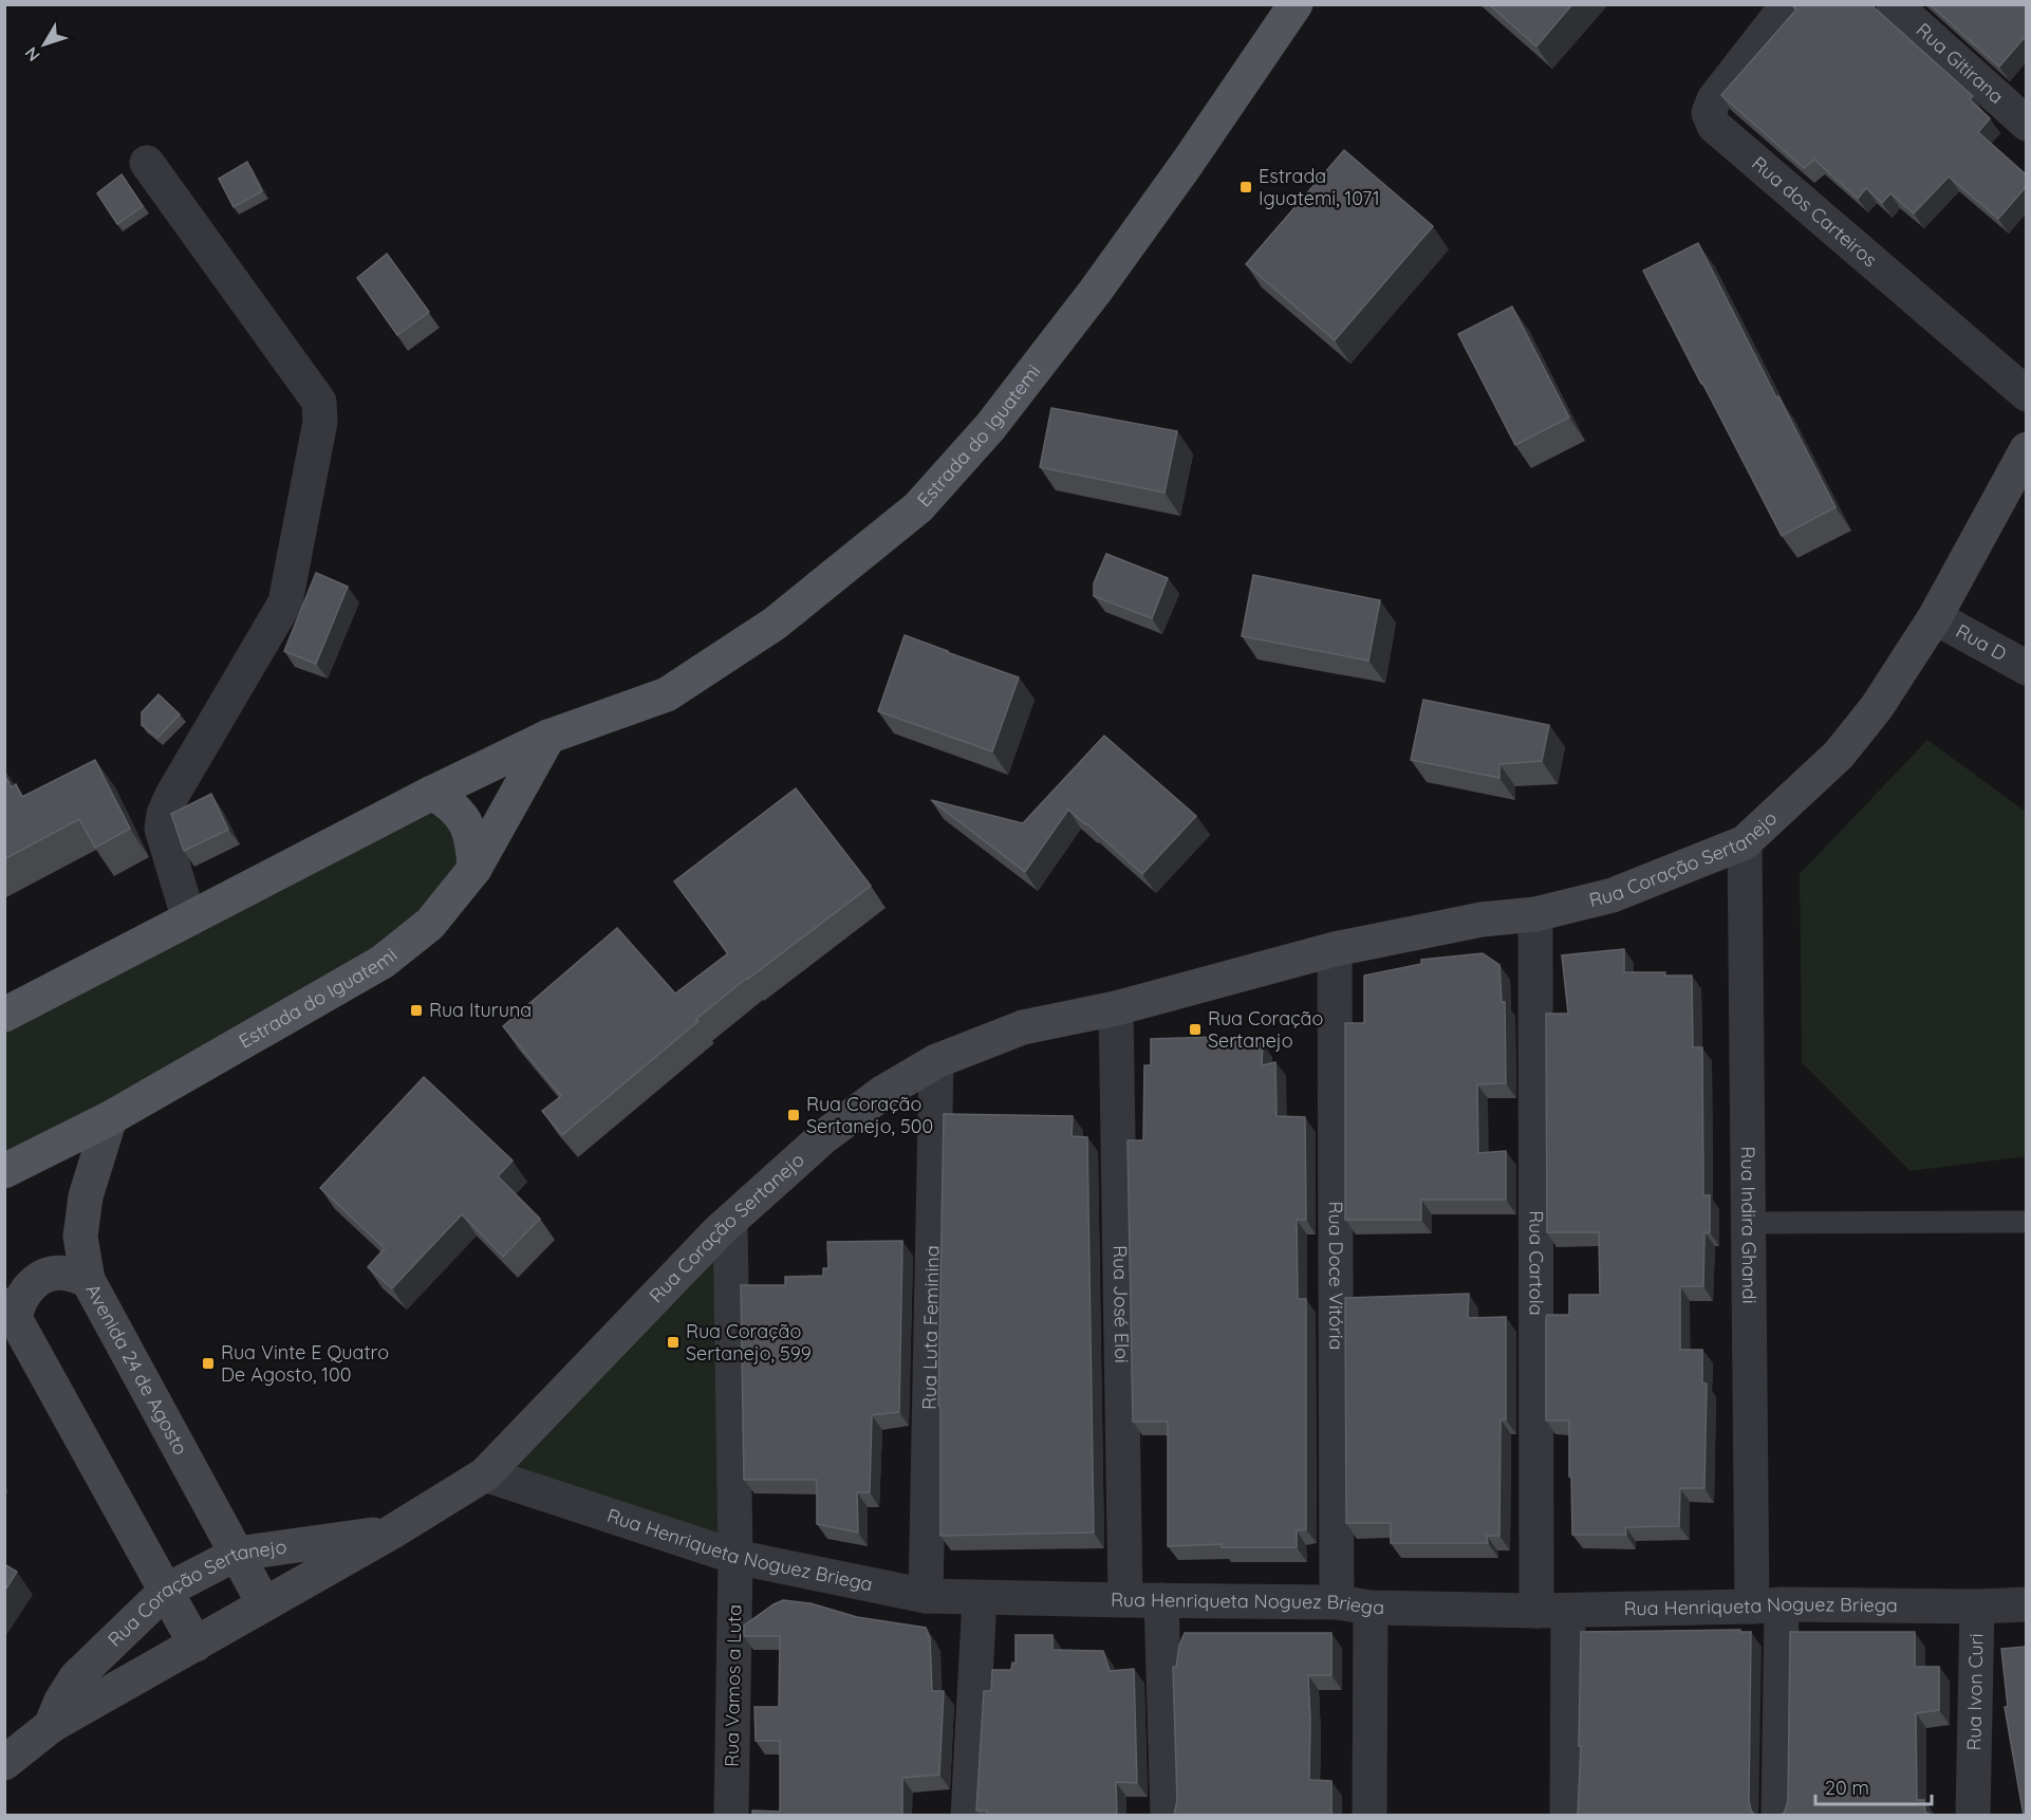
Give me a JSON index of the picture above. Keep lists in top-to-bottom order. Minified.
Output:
{"streets":{"main road":["Estrada do Iguatemi"],"street":["Rua Gitirana","Rua dos Carteiros","Rua D","Rua Coração Sertanejo","Rua Indira Ghandi","Rua Cartola","Rua Doce Vitória","Rua José Eloi","Rua Luta Feminina","Avenida 24 de Agosto","Rua Henriqueta Noguez Briega","Rua Vamos a Luta","Rua Ivon Curi"]},"crossings":[["Estrada do Iguatemi","Avenida 24 de Agosto"],["Rua D","Rua Coração Sertanejo"],["Rua Coração Sertanejo","Rua Indira Ghandi"],["Rua Coração Sertanejo","Rua Cartola"],["Rua Coração Sertanejo","Rua Doce Vitória"],["Rua Coração Sertanejo","Rua José Eloi"],["Rua Coração Sertanejo","Rua Luta Feminina"],["Rua Coração Sertanejo","Avenida 24 de Agosto"],["Rua Coração Sertanejo","Rua Henriqueta Noguez Briega"],["Rua Coração Sertanejo","Rua Vamos a Luta"],["Rua Indira Ghandi","Rua Henriqueta Noguez Briega"],["Rua Cartola","Rua Henriqueta Noguez Briega"],["Rua Doce Vitória","Rua Henriqueta Noguez Briega"],["Rua José Eloi","Rua Henriqueta Noguez Briega"],["Rua Luta Feminina","Rua Henriqueta Noguez Briega"],["Rua Henriqueta Noguez Briega","Rua Vamos a Luta"],["Rua Henriqueta Noguez Briega","Rua Ivon Curi"]],"places":{"transit":["Estrada Iguatemi, 1071","Rua Ituruna","Rua Coração Sertanejo","Rua Coração Sertanejo, 500","Rua Coração Sertanejo, 599","Rua Vinte E Quatro De Agosto, 100"]},"scale_bar":"20 m","north":"bottom left"}
